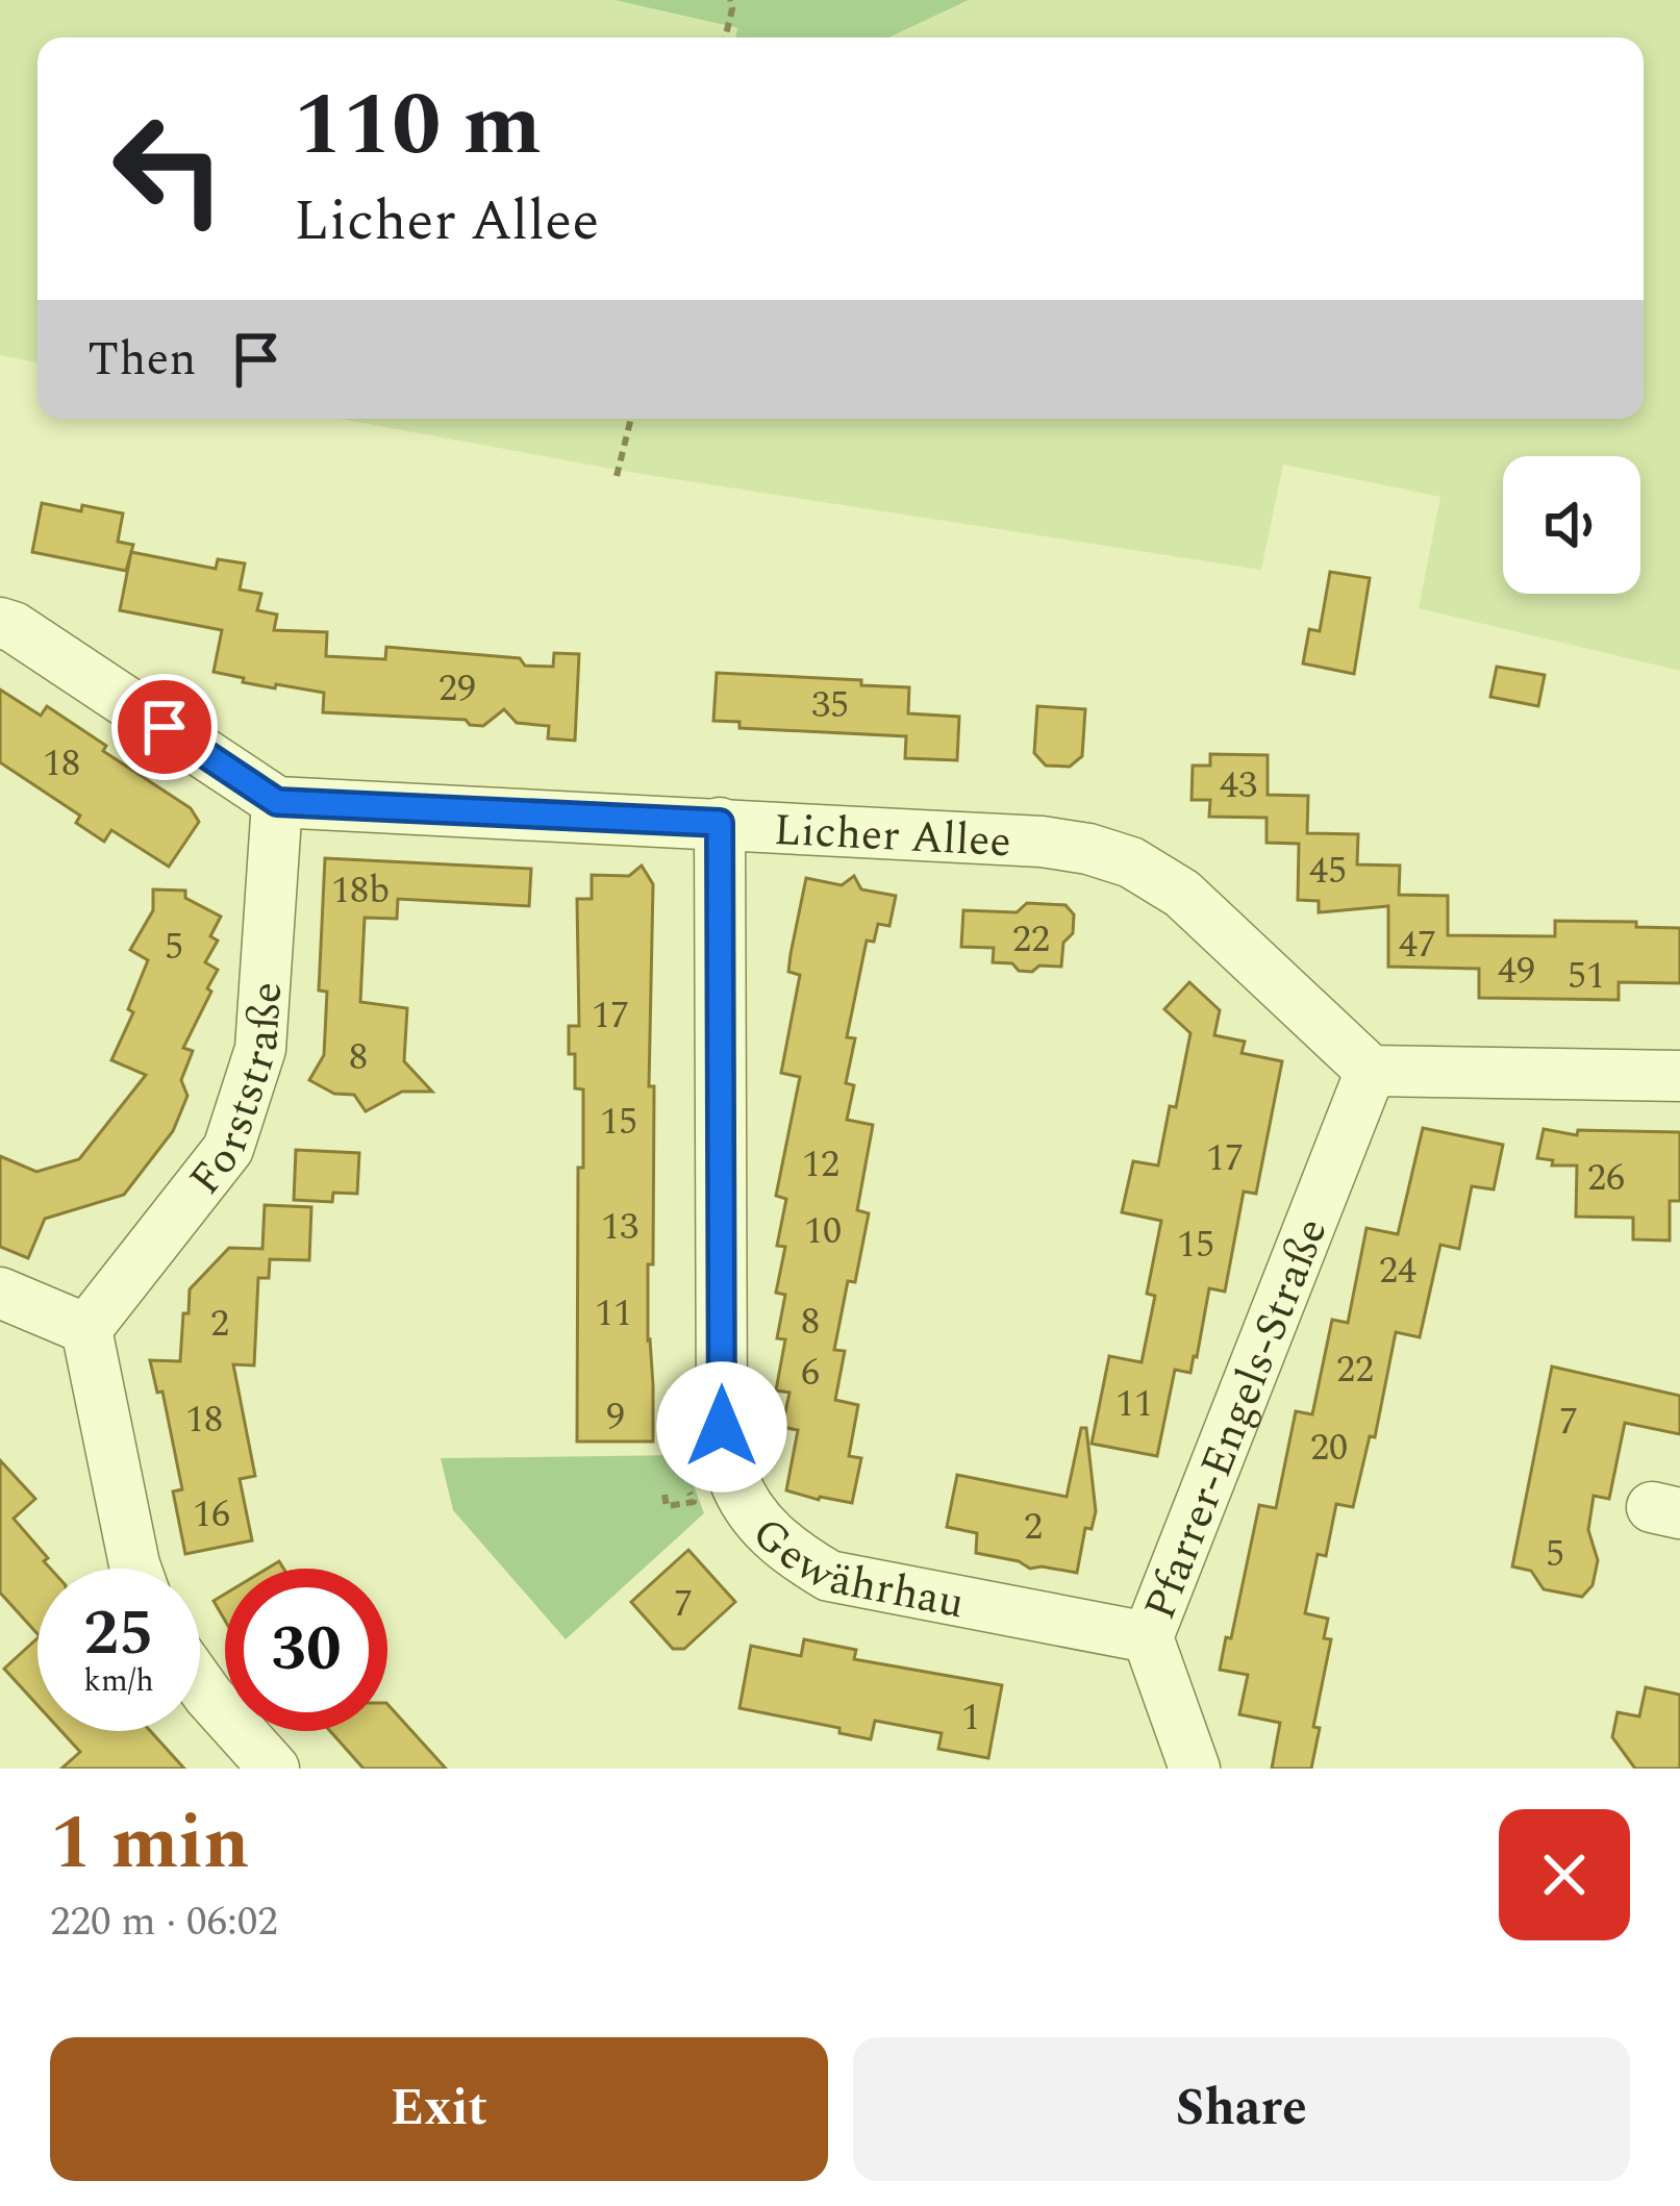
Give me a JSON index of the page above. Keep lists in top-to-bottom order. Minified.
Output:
{"streets":{"street":["Licher Allee","Forststraße","Pfarrer-Engels-Straße","Gewährhau"]},"crossings":[["Licher Allee","Forststraße"],["Licher Allee","Pfarrer-Engels-Straße"],["Licher Allee","Gewährhau"],["Pfarrer-Engels-Straße","Gewährhau"]],"house_numbers":["29","35","18","43","45","18b","22","47","5","49","51","17","8","15","17","12","26","13","10","15","24","11","8","2","22","6","11","9","18","7","20","16","2","5","7","1"],"page":{"turn":["110 m","Licher Allee"],"then":"Then","speed":"25 km/h","limit":"30","heading":["1 min","220 m · 06:02"],"buttons":["Exit","Share"]}}
